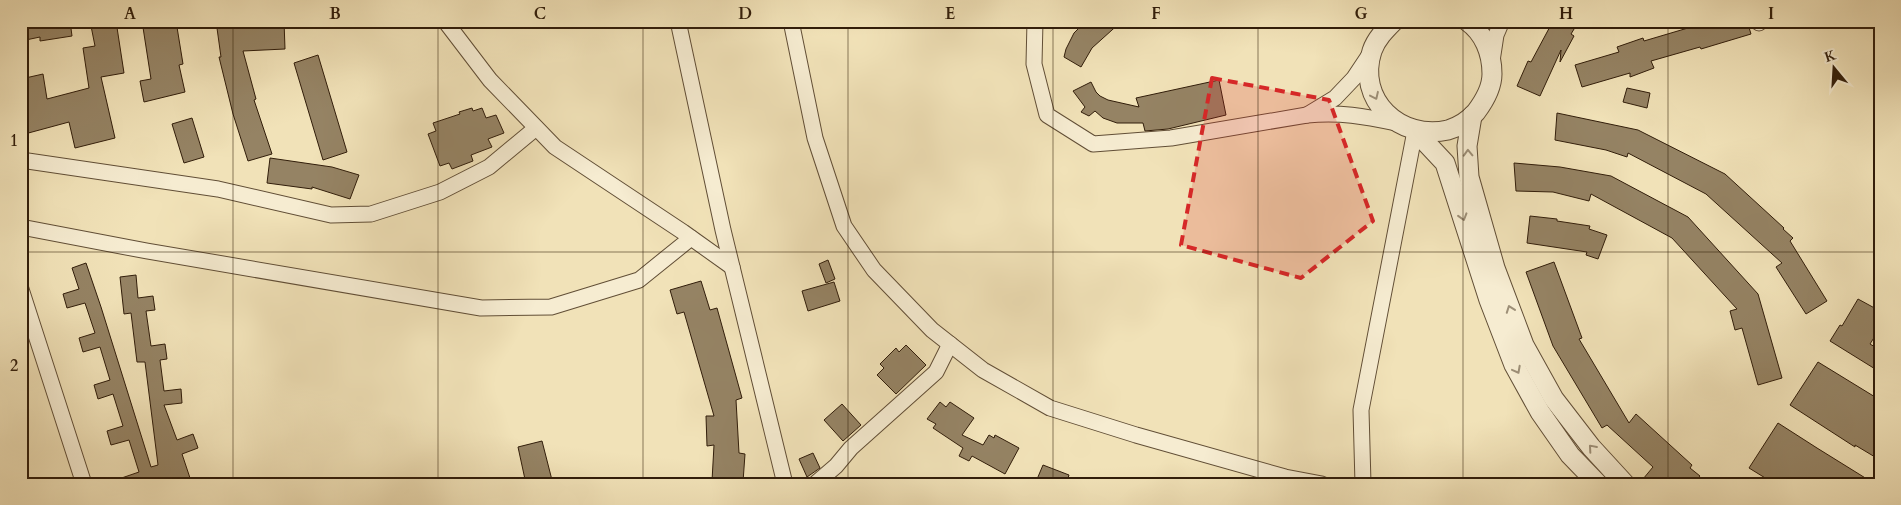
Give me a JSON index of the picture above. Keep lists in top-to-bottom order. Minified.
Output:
{"north":"top","grid":{"columns":["A","B","C","D","E","F","G","H","I"],"rows":["1","2"]}}
